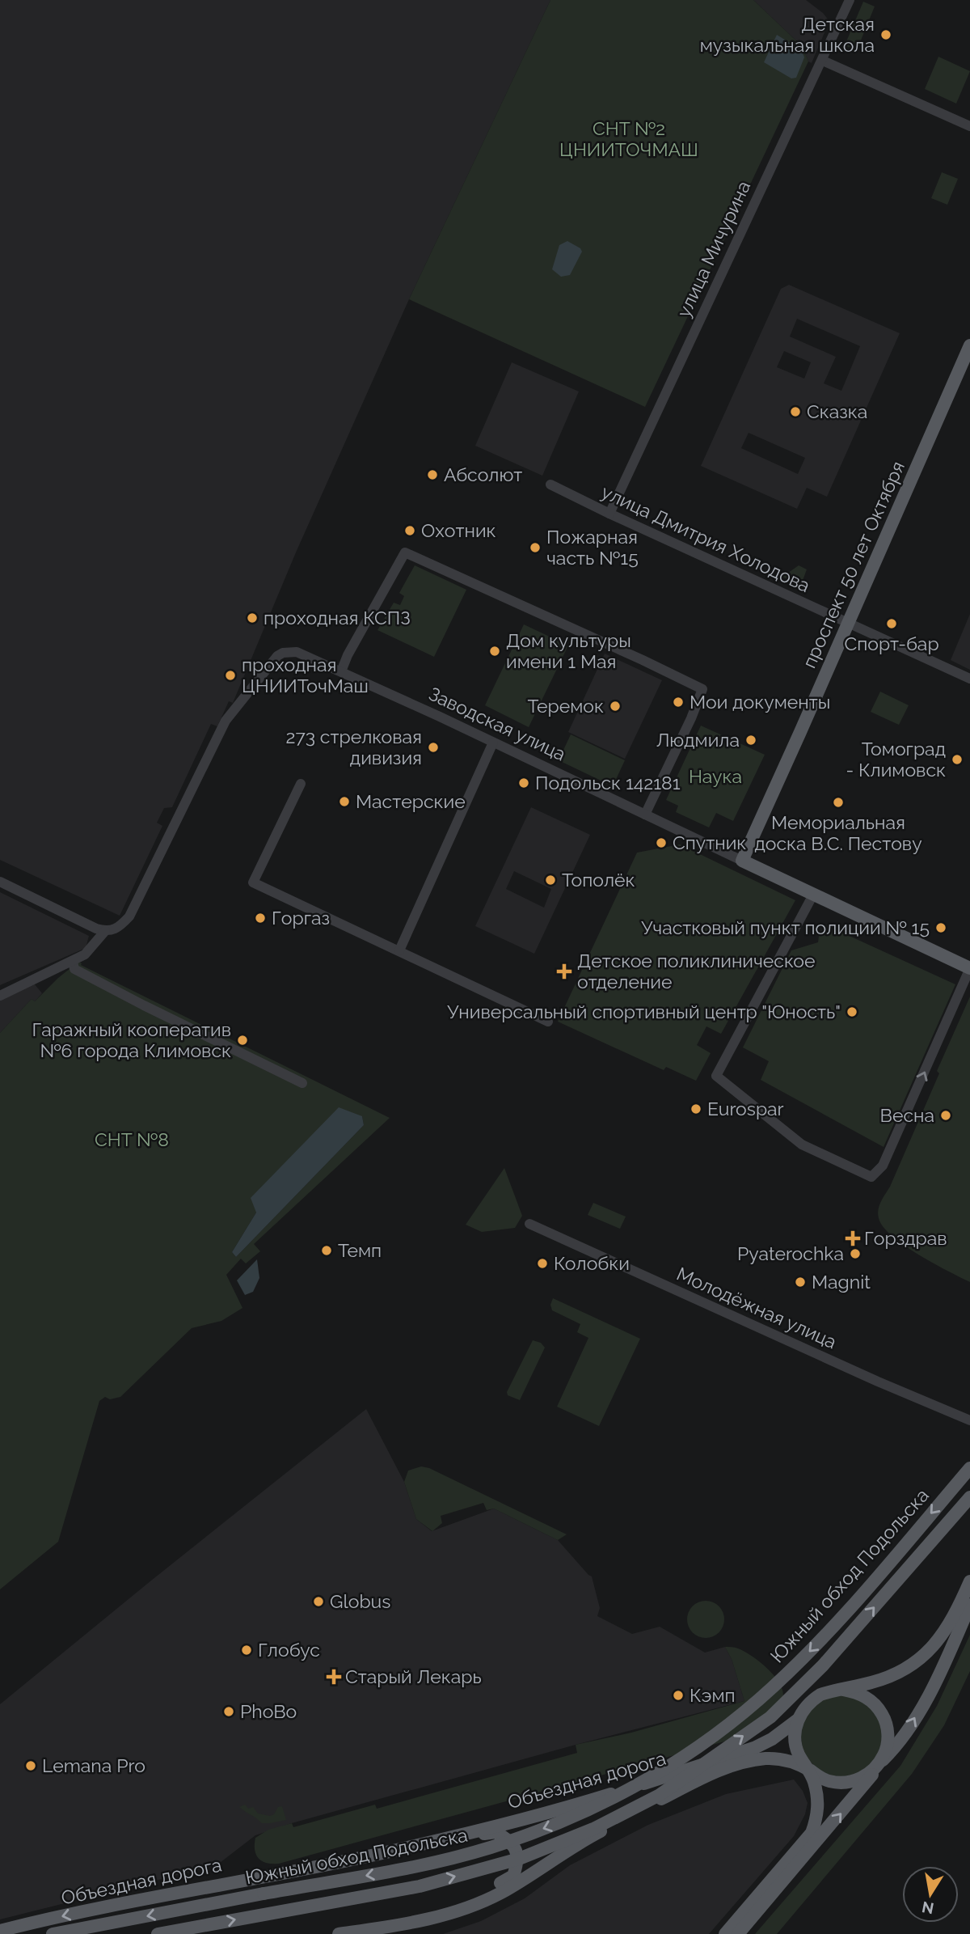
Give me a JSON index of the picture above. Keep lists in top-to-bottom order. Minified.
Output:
{"streets":{"main road":["проспект 50 лет Октября","Заводская улица","Южный обход Подольска","Объездная дорога"],"street":["улица Мичурина","улица Дмитрия Холодова","Молодёжная улица"]},"crossings":[["улица Мичурина","улица Дмитрия Холодова"],["улица Дмитрия Холодова","проспект 50 лет Октября"],["проспект 50 лет Октября","Заводская улица"]],"parks":["СНТ №2 ЦНИИТОЧМАШ","Наука","СНТ №8"],"places":{"other":["Детская музыкальная школа","Сказка","Абсолют","Охотник","Пожарная часть №15","проходная КСПЗ","Спорт-бар","Дом культуры имени 1 Мая","проходная ЦНИИТочМаш","Мои документы","Теремок","Людмила","273 стрелковая дивизия","Томоград - Климовск","Подольск 142181","Мастерские","Мемориальная доска В.С. Пестову","Спутник","Тополёк","Горгаз","Участковый пункт полиции № 15","Универсальный спортивный центр \"Юность\"","Гаражный кооператив №6 города Климовск","Eurospar","Весна","Темп","Pyaterochka","Колобки","Magnit","Globus","Глобус","Кэмп","PhoBo","Lemana Pro"],"health":["Детское поликлиническое отделение","Горздрав","Старый Лекарь"]},"north":"bottom"}
